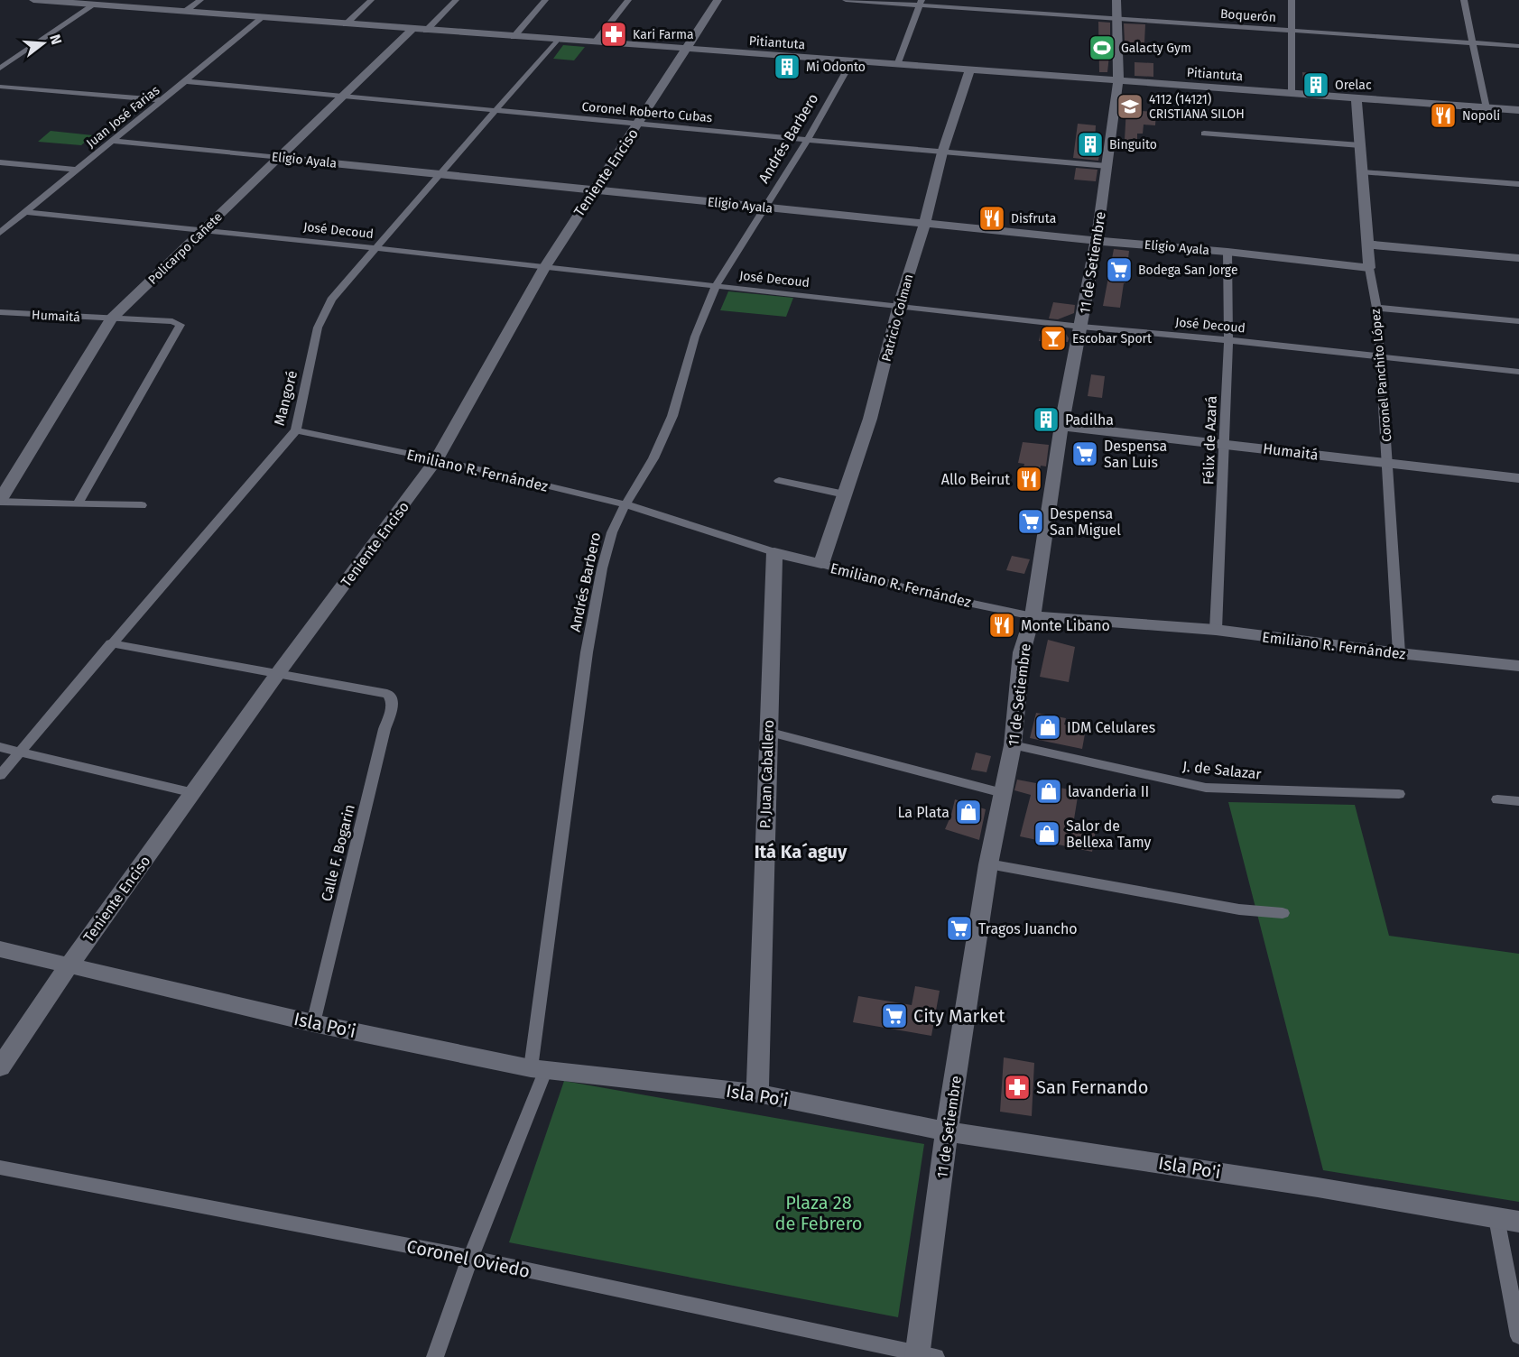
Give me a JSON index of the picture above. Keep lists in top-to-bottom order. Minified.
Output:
{"streets":{"street":["Boquerón","Pitiantuta","Coronel Roberto Cubas","Juan José Farias","Andrés Barbero","Eligio Ayala","Teniente Enciso","José Decoud","Policarpo Cañete","11 de Setiembre","Humaitá","Patricio Colman","Coronel Panchito López","Mangoré","Félix de Azará","Emiliano R. Fernández","J. de Salazar","P. Juan Caballero","Calle F. Bogarin","Isla Po'i","Coronel Oviedo"]},"crossings":[["Boquerón","11 de Setiembre"],["Pitiantuta","Juan José Farias"],["Pitiantuta","Andrés Barbero"],["Pitiantuta","Teniente Enciso"],["Pitiantuta","Policarpo Cañete"],["Pitiantuta","11 de Setiembre"],["Pitiantuta","Patricio Colman"],["Pitiantuta","Coronel Panchito López"],["Pitiantuta","Mangoré"],["Coronel Roberto Cubas","Juan José Farias"],["Coronel Roberto Cubas","Andrés Barbero"],["Coronel Roberto Cubas","Teniente Enciso"],["Coronel Roberto Cubas","Policarpo Cañete"],["Coronel Roberto Cubas","11 de Setiembre"],["Coronel Roberto Cubas","Patricio Colman"],["Coronel Roberto Cubas","Mangoré"],["Juan José Farias","Eligio Ayala"],["Juan José Farias","José Decoud"],["Andrés Barbero","Eligio Ayala"],["Andrés Barbero","José Decoud"],["Andrés Barbero","Emiliano R. Fernández"],["Andrés Barbero","Isla Po'i"],["Andrés Barbero","Coronel Oviedo"],["Eligio Ayala","Teniente Enciso"],["Eligio Ayala","Policarpo Cañete"],["Eligio Ayala","11 de Setiembre"],["Eligio Ayala","Patricio Colman"],["Eligio Ayala","Coronel Panchito López"],["Eligio Ayala","Mangoré"],["Eligio Ayala","Félix de Azará"],["Teniente Enciso","José Decoud"],["Teniente Enciso","Emiliano R. Fernández"],["Teniente Enciso","Calle F. Bogarin"],["Teniente Enciso","Isla Po'i"],["José Decoud","Policarpo Cañete"],["José Decoud","11 de Setiembre"],["José Decoud","Patricio Colman"],["José Decoud","Coronel Panchito López"],["José Decoud","Mangoré"],["José Decoud","Félix de Azará"],["Policarpo Cañete","Humaitá"],["11 de Setiembre","Humaitá"],["11 de Setiembre","Emiliano R. Fernández"],["11 de Setiembre","J. de Salazar"],["11 de Setiembre","Isla Po'i"],["11 de Setiembre","Coronel Oviedo"],["Humaitá","Coronel Panchito López"],["Humaitá","Félix de Azará"],["Patricio Colman","Emiliano R. Fernández"],["Coronel Panchito López","Emiliano R. Fernández"],["Mangoré","Emiliano R. Fernández"],["Félix de Azará","Emiliano R. Fernández"],["Emiliano R. Fernández","P. Juan Caballero"],["P. Juan Caballero","Isla Po'i"],["Calle F. Bogarin","Isla Po'i"]],"districts":["Itá Ka´aguy"],"parks":["Plaza 28 de Febrero"],"places":{"pharmacy":["Kari Farma","San Fernando"],"sports":["Galacty Gym"],"building":["Mi Odonto","Orelac","Binguito","Padilha"],"school or university":["4112 (14121) CRISTIANA SILOH"],"restaurant":["Nopoli","Disfruta","Allo Beirut","Monte Libano"],"supermarket":["Bodega San Jorge","Despensa San Luis","Despensa San Miguel","Tragos Juancho","City Market"],"bar":["Escobar Sport"],"shop":["IDM Celulares","lavanderia II","La Plata","Salor de Bellexa Tamy"]},"north":"right"}
